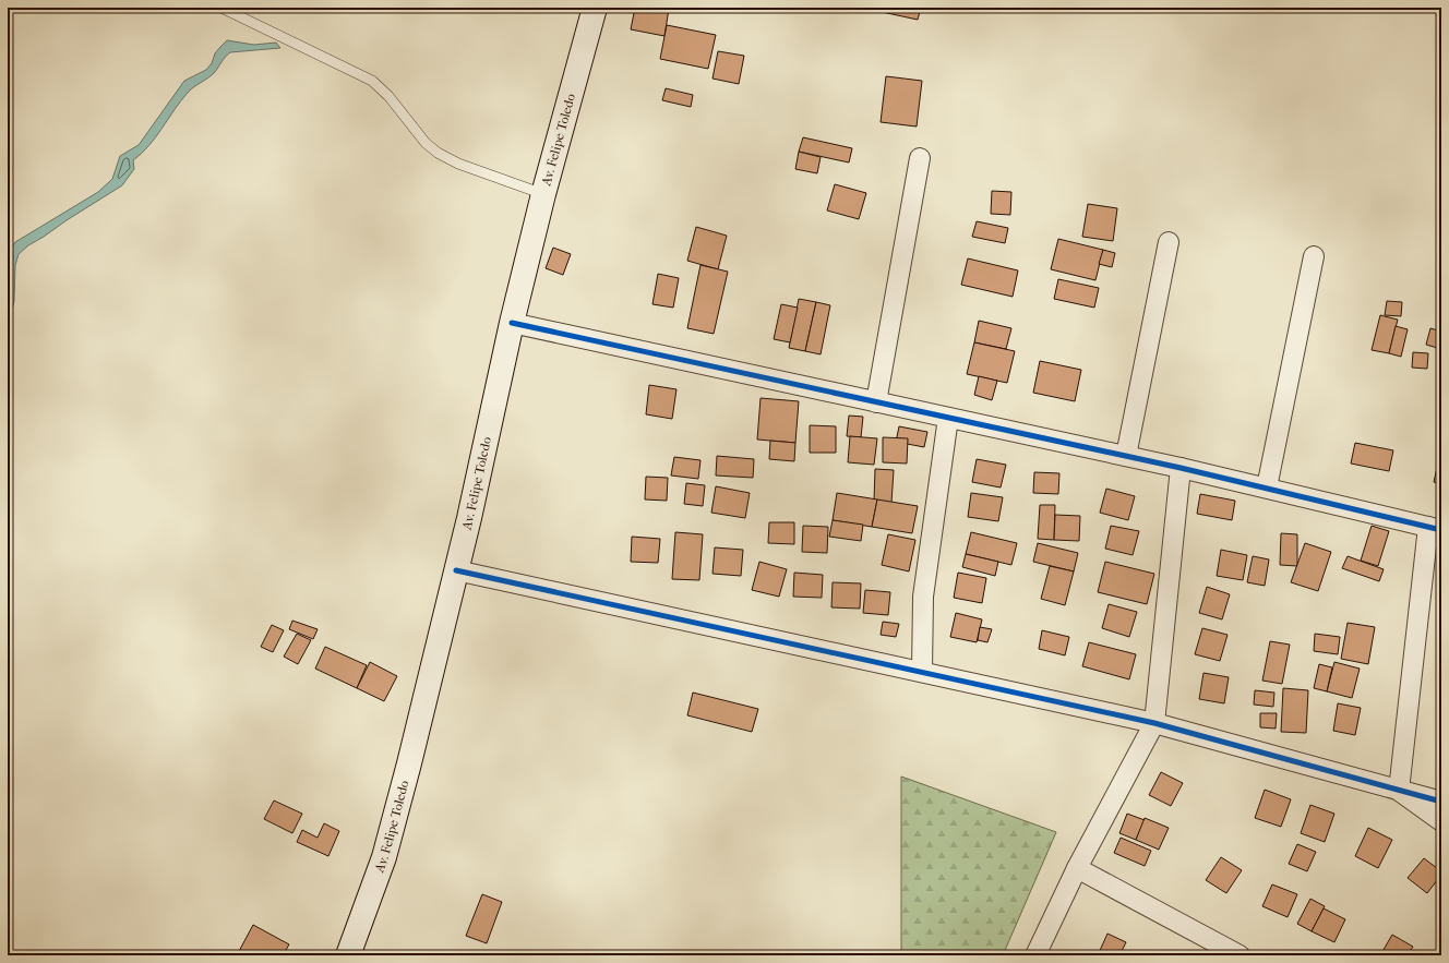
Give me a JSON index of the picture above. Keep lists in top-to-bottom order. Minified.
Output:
{"streets":{"main road":["Av. Felipe Toledo"]}}
